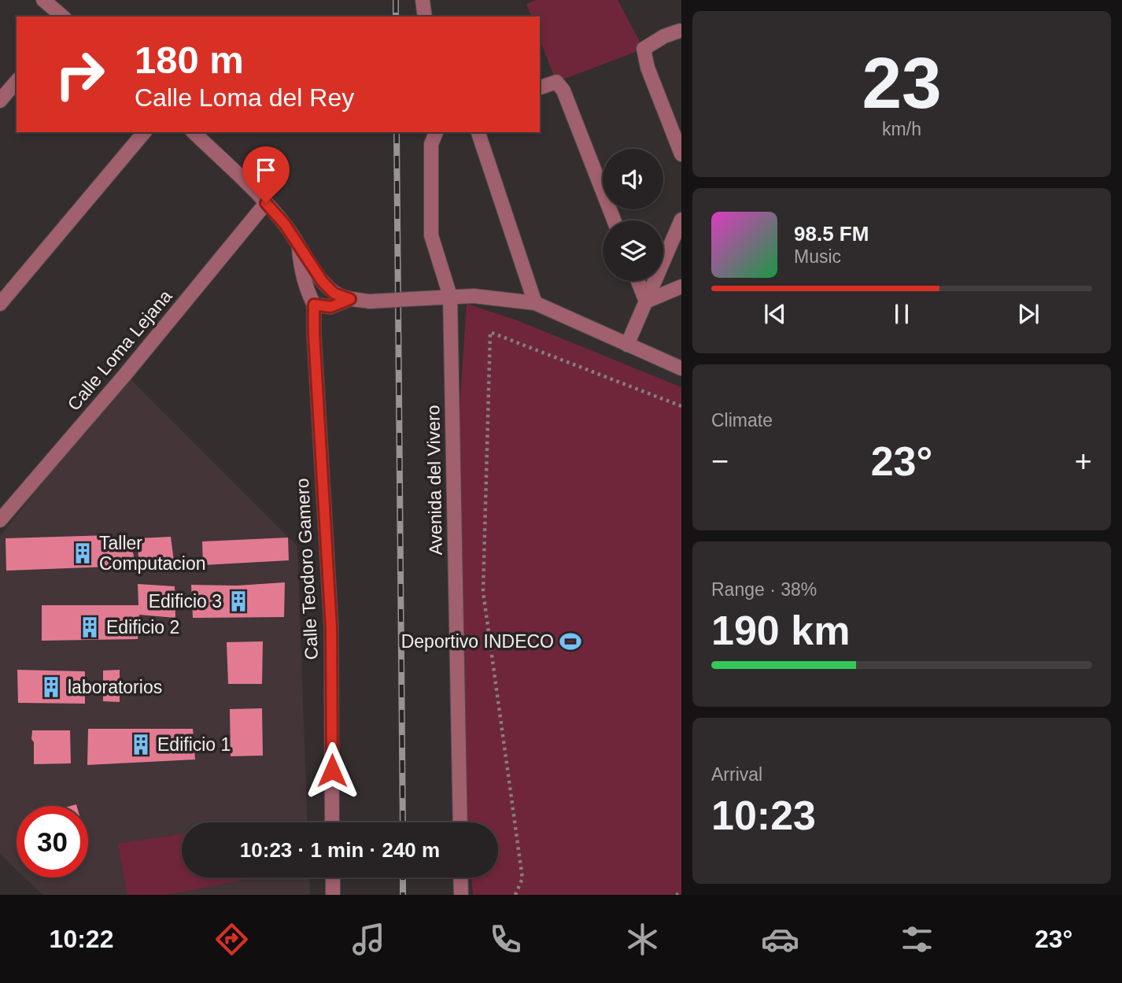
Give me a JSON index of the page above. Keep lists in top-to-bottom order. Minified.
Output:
{"streets":{"street":["Calle Loma Lejana","Avenida del Vivero","Calle Teodoro Gamero"]},"places":{"building":["Taller Computacion","Edificio 3","Edificio 2","laboratorios","Edificio 1"],"sports":["Deportivo INDECO"]},"page":{"tile":[["23","km/h"],"Climate",["Range · 38%","190 km"],["Arrival","10:23"]],"turn":["180 m","Calle Loma del Rey"],"song":["98.5 FM","Music"],"heat":["−","23°","+"],"limit":"30","trip":"10:23 · 1 min · 240 m","tabs":["10:22","23°"]}}
